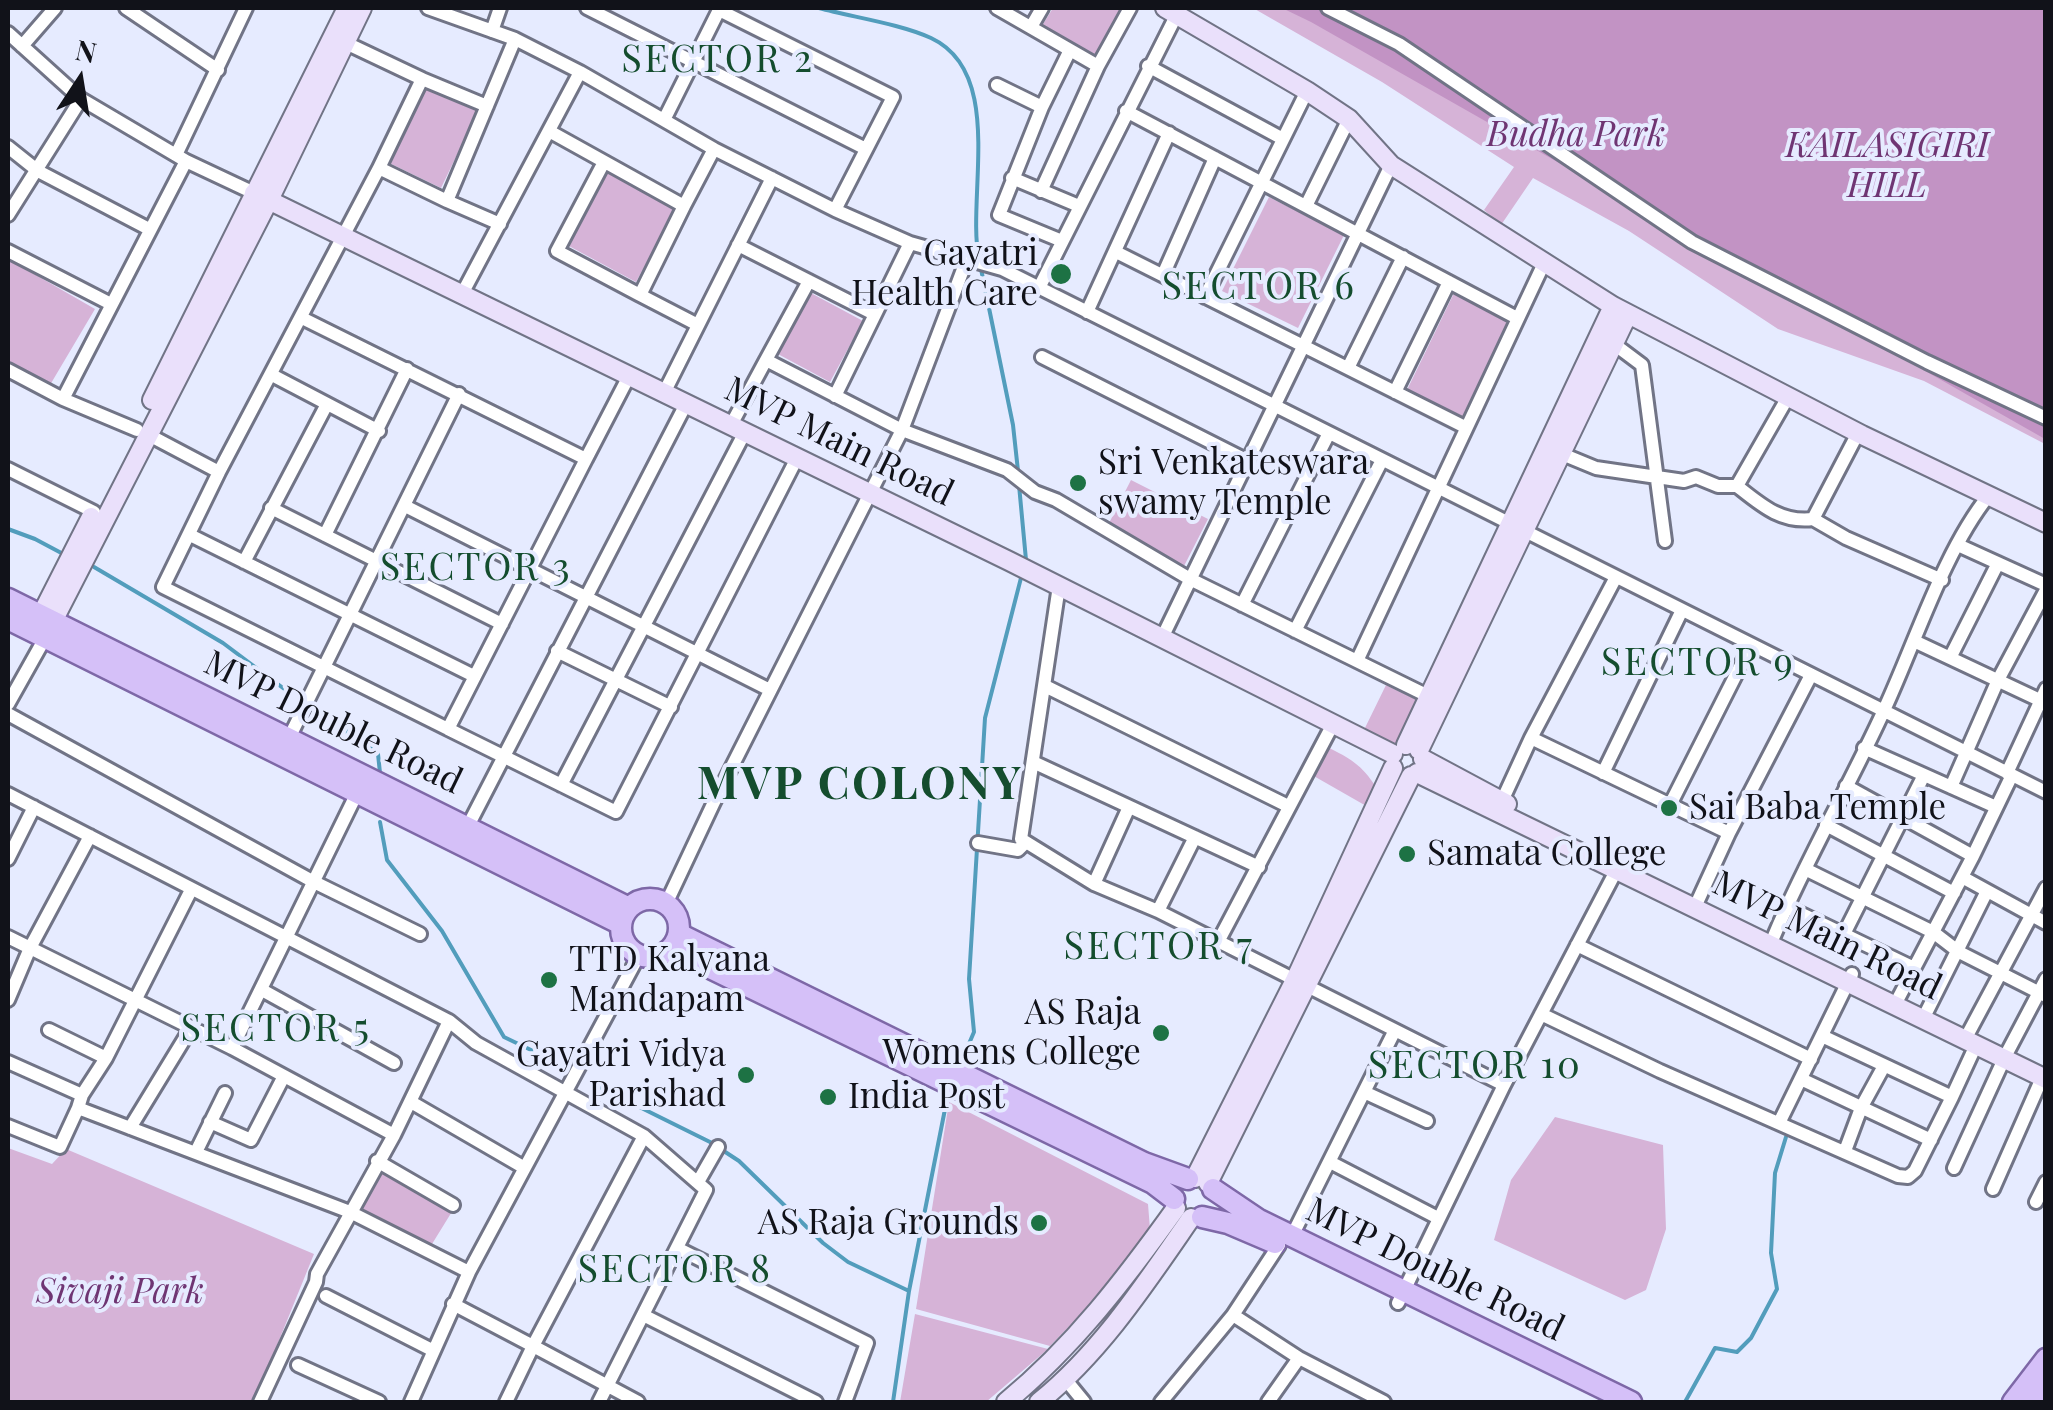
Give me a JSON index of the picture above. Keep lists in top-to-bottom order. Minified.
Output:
{"streets":{"main road":["MVP Double Road"],"street":["MVP Main Road"]},"districts":["SECTOR 2","SECTOR 6","SECTOR 3","SECTOR 9","MVP COLONY","SECTOR 7","SECTOR 5","SECTOR 10","SECTOR 8"],"parks":["Budha Park","KAILASIGIRI HILL","Sivaji Park"],"places":["Gayatri Health Care","Sri Venkateswara swamy Temple","Sai Baba Temple","Samata College","TTD Kalyana Mandapam","AS Raja Womens College","Gayatri Vidya Parishad","India Post","AS Raja Grounds"],"north":"top"}
